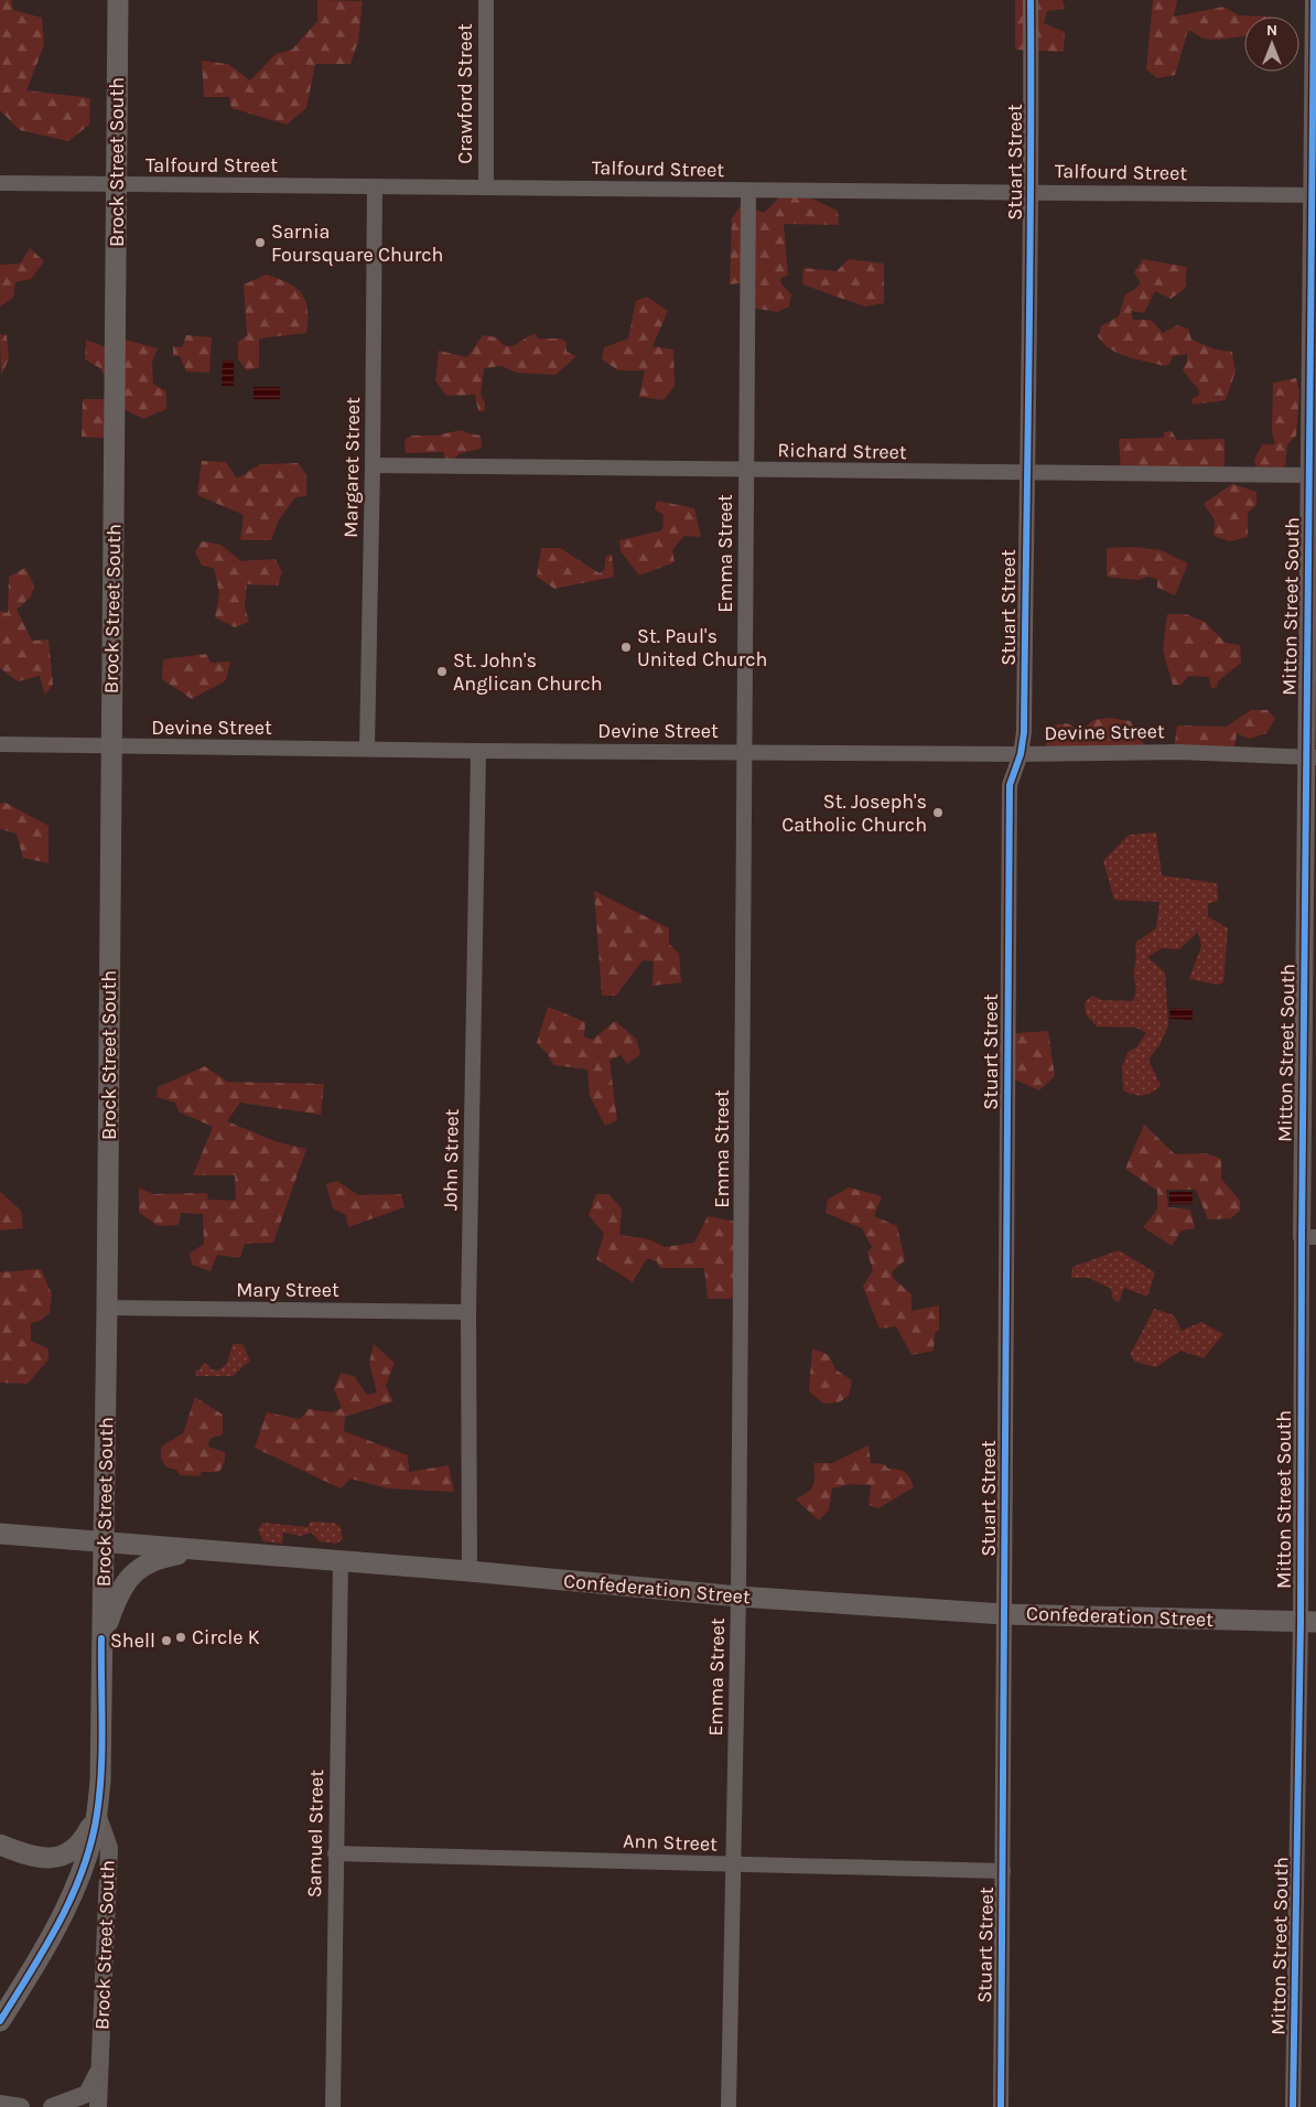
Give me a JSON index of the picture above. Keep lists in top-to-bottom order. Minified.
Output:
{"streets":{"main road":["Brock Street South","Confederation Street"],"street":["Crawford Street","Stuart Street","Talfourd Street","Richard Street","Margaret Street","Emma Street","Mitton Street South","Devine Street","John Street","Mary Street","Samuel Street","Ann Street"]},"crossings":[["Crawford Street","Talfourd Street"],["Brock Street South","Talfourd Street"],["Brock Street South","Devine Street"],["Brock Street South","Mary Street"],["Brock Street South","Confederation Street"],["Stuart Street","Talfourd Street"],["Stuart Street","Richard Street"],["Stuart Street","Devine Street"],["Stuart Street","Confederation Street"],["Stuart Street","Ann Street"],["Talfourd Street","Margaret Street"],["Talfourd Street","Emma Street"],["Talfourd Street","Mitton Street South"],["Richard Street","Margaret Street"],["Richard Street","Emma Street"],["Richard Street","Mitton Street South"],["Margaret Street","Devine Street"],["Emma Street","Devine Street"],["Emma Street","Confederation Street"],["Emma Street","Ann Street"],["Mitton Street South","Devine Street"],["Mitton Street South","Confederation Street"],["Devine Street","John Street"],["John Street","Mary Street"],["John Street","Confederation Street"],["Confederation Street","Samuel Street"],["Samuel Street","Ann Street"]],"places":["Sarnia Foursquare Church","St. Paul's United Church","St. John's Anglican Church","St. Joseph's Catholic Church","Circle K","Shell"],"north":"top"}
